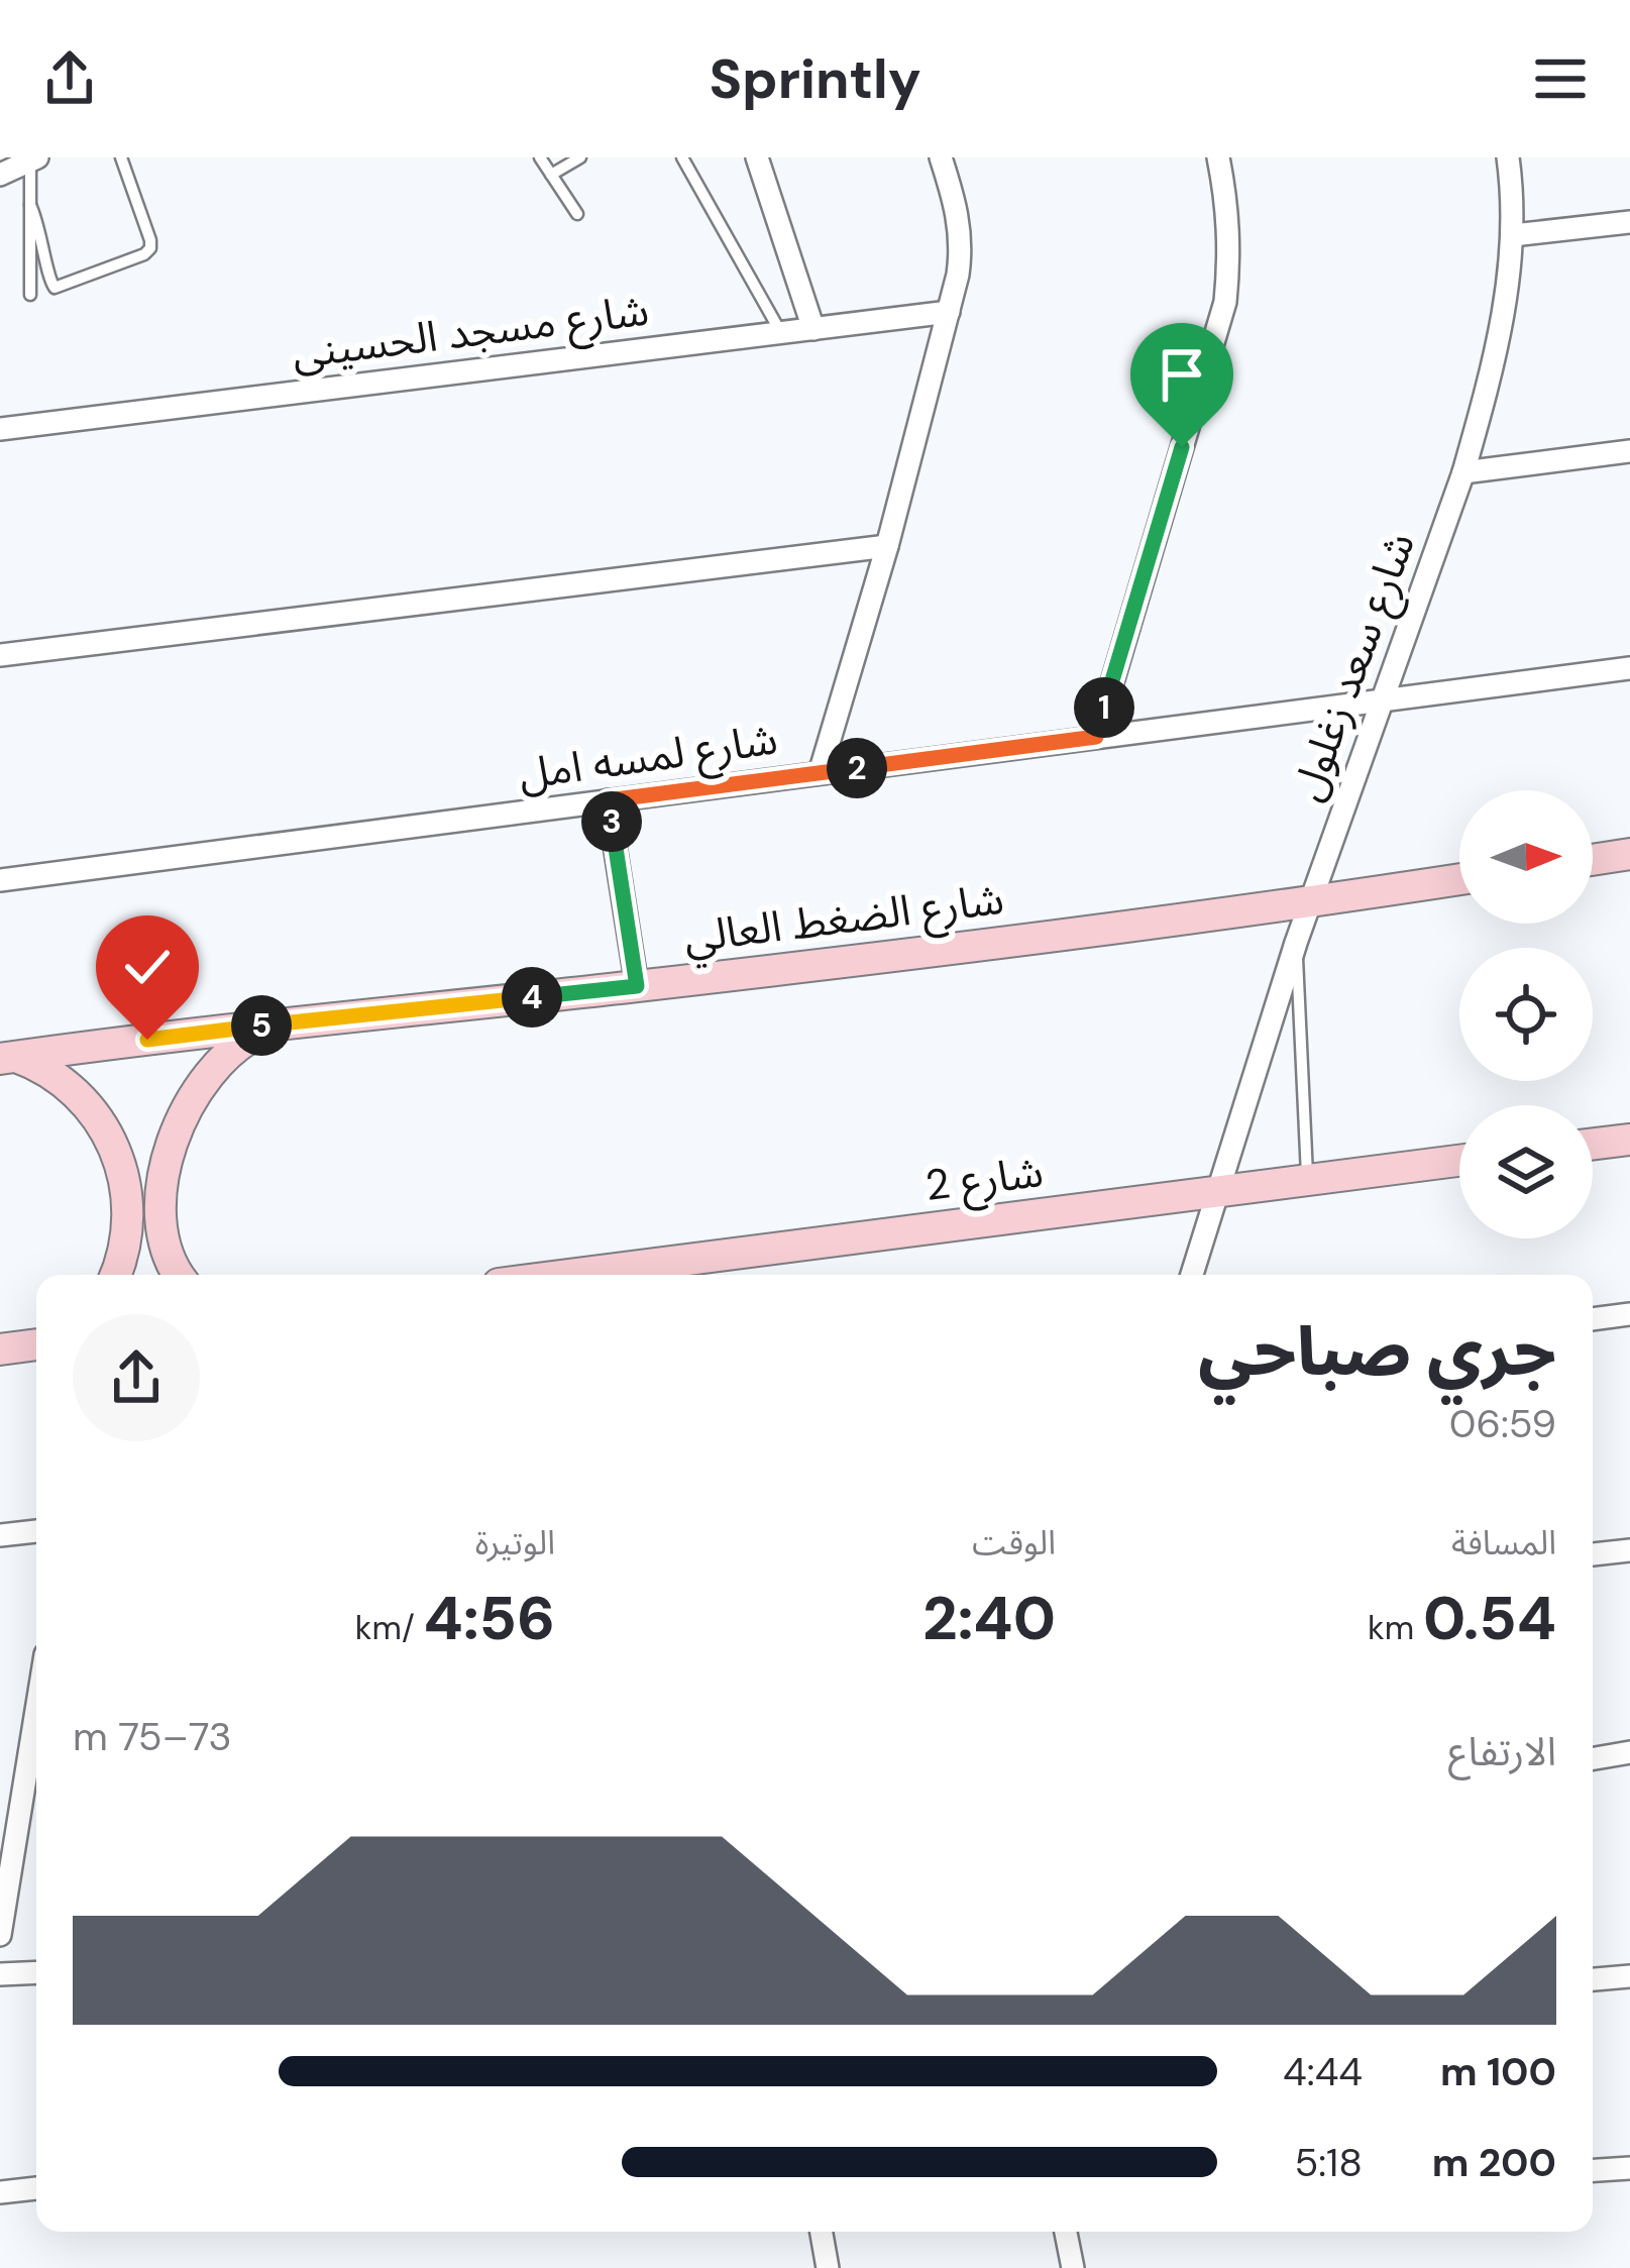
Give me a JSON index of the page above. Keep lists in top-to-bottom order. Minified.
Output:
{"streets":{"street":["شارع مسجد الحسينى","شارع سعد زغلول","شارع لمسه امل","شارع الضغط العالي","شارع 2"]},"crossings":[["شارع سعد زغلول","شارع لمسه امل"],["شارع سعد زغلول","شارع الضغط العالي"],["شارع سعد زغلول","شارع 2"]],"north":"right","page":{"header":"Sprintly","pins":["1","2","3","4","5"],"heading":["جري صباحي","06:59"],"stats":[["المسافة","0.54 km"],["الوقت","2:40"],["الوتيرة","4:56 /km"]],"chart":["الارتفاع","73–75 m"],"list":[{"name":"100 m","note":"4:44"},{"name":"200 m","note":"5:18"}]}}
